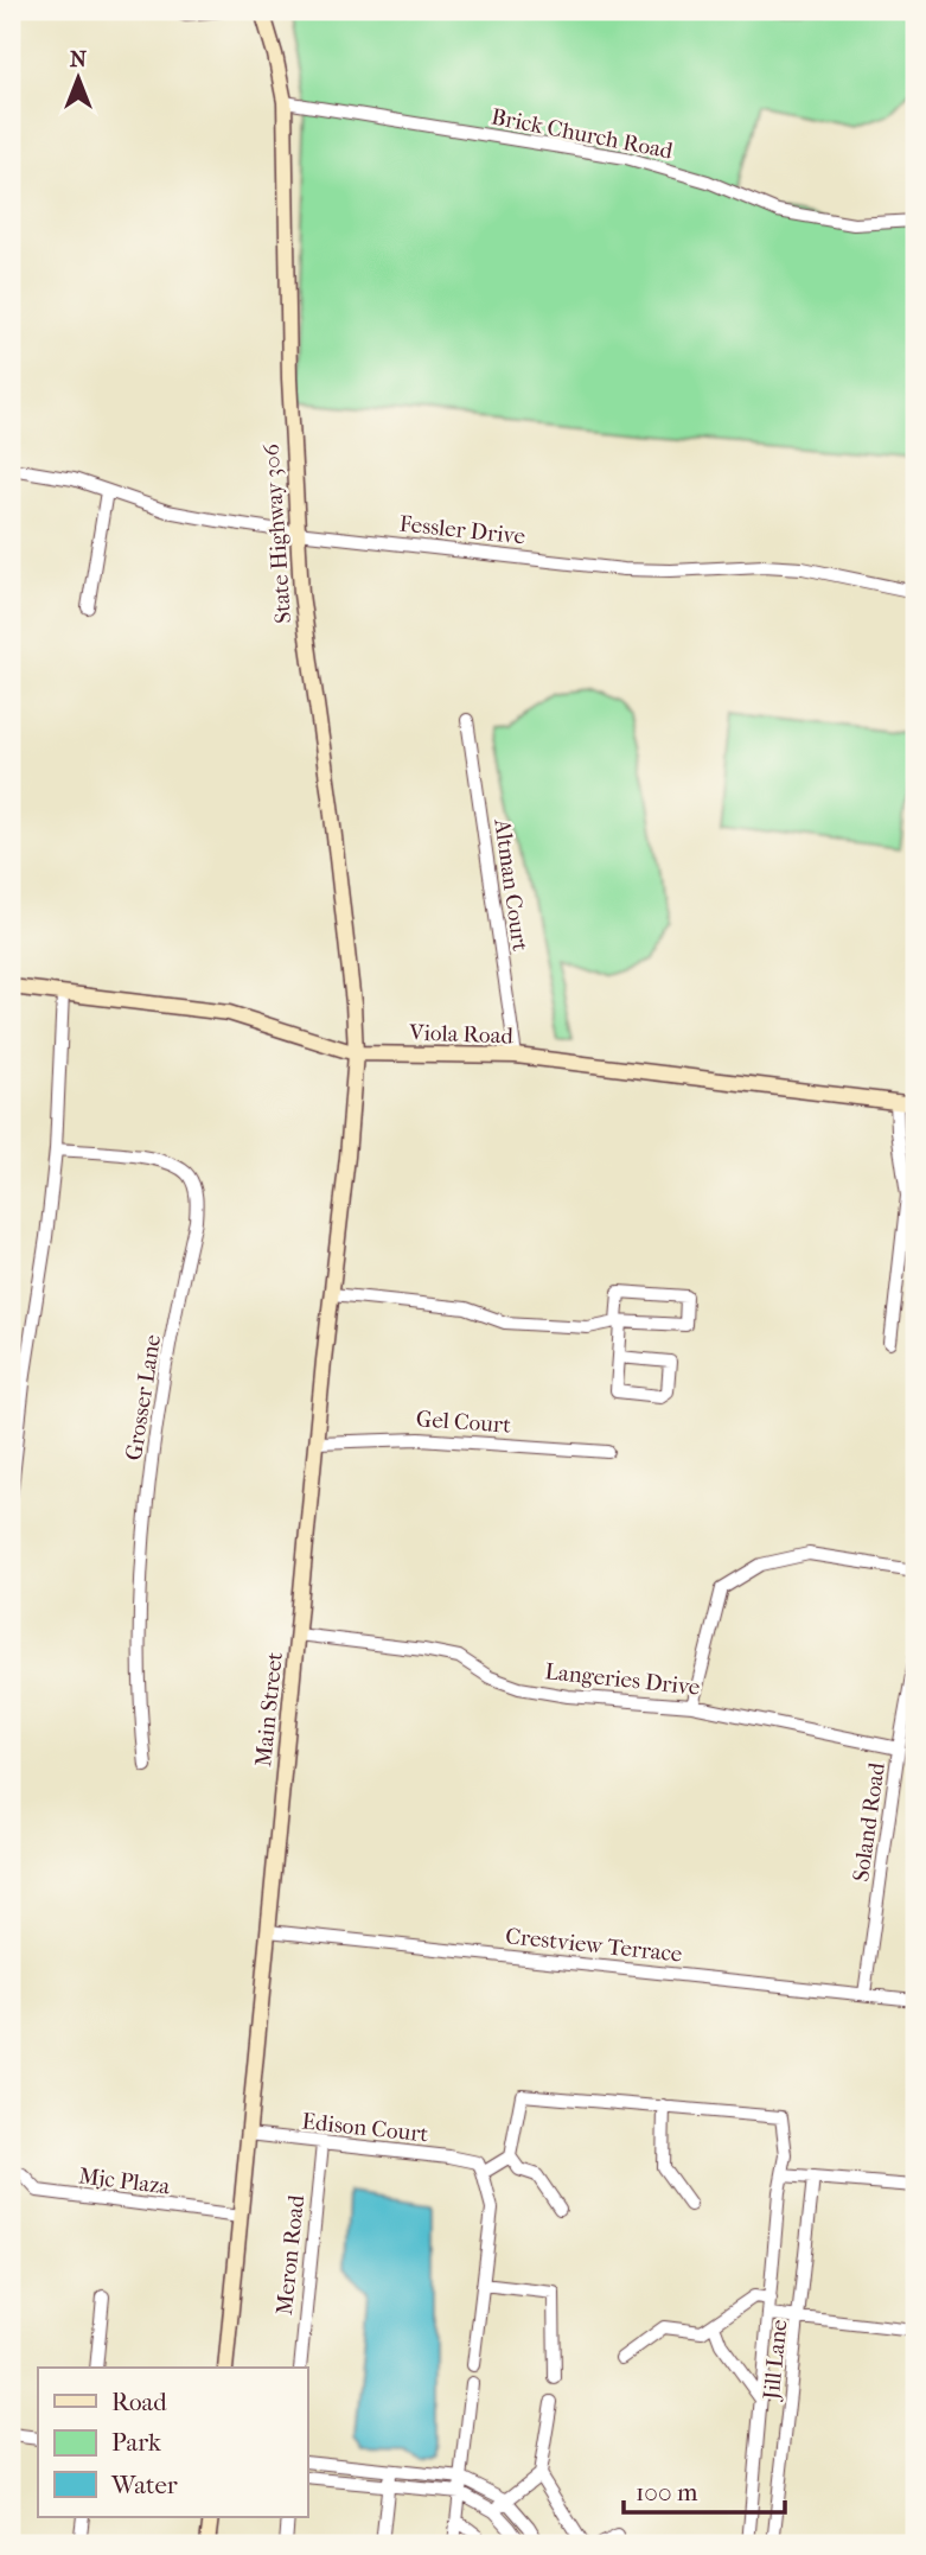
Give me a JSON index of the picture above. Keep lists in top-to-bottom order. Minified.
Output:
{"streets":{"main road":["State Highway 306","Viola Road","Main Street"],"street":["Brick Church Road","Fessler Drive","Altman Court","Grosser Lane","Gel Court","Langeries Drive","Soland Road","Crestview Terrace","Edison Court","Mjc Plaza","Meron Road","Jill Lane"]},"crossings":[["Brick Church Road","State Highway 306"],["Fessler Drive","State Highway 306"],["State Highway 306","Viola Road"],["State Highway 306","Main Street"],["Altman Court","Viola Road"],["Viola Road","Main Street"],["Gel Court","Main Street"],["Langeries Drive","Main Street"],["Langeries Drive","Soland Road"],["Main Street","Crestview Terrace"],["Main Street","Edison Court"],["Main Street","Mjc Plaza"],["Soland Road","Crestview Terrace"],["Edison Court","Meron Road"]],"legend":["Road","Park","Water"],"scale_bar":"100 m","north":"top"}
